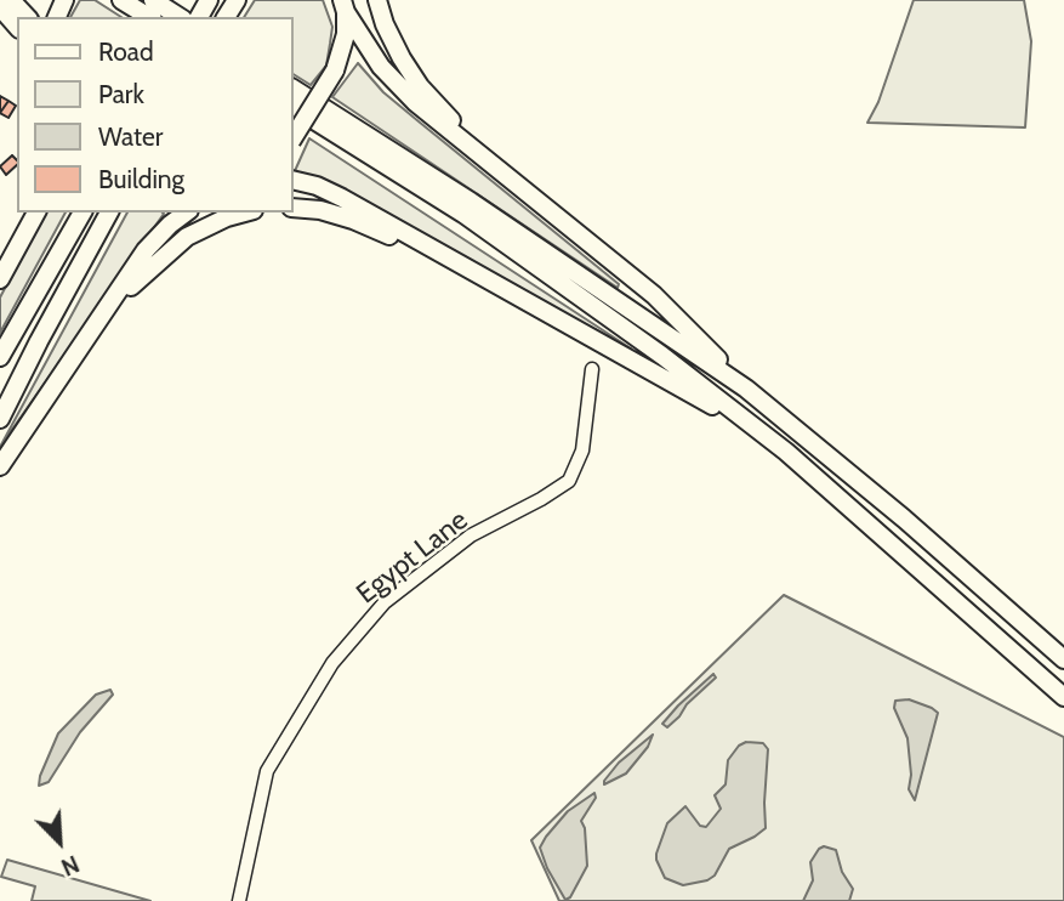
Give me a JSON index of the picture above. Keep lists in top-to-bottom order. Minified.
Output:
{"streets":{"street":["Egypt Lane"]},"legend":["Road","Park","Water","Building"],"north":"bottom right"}
